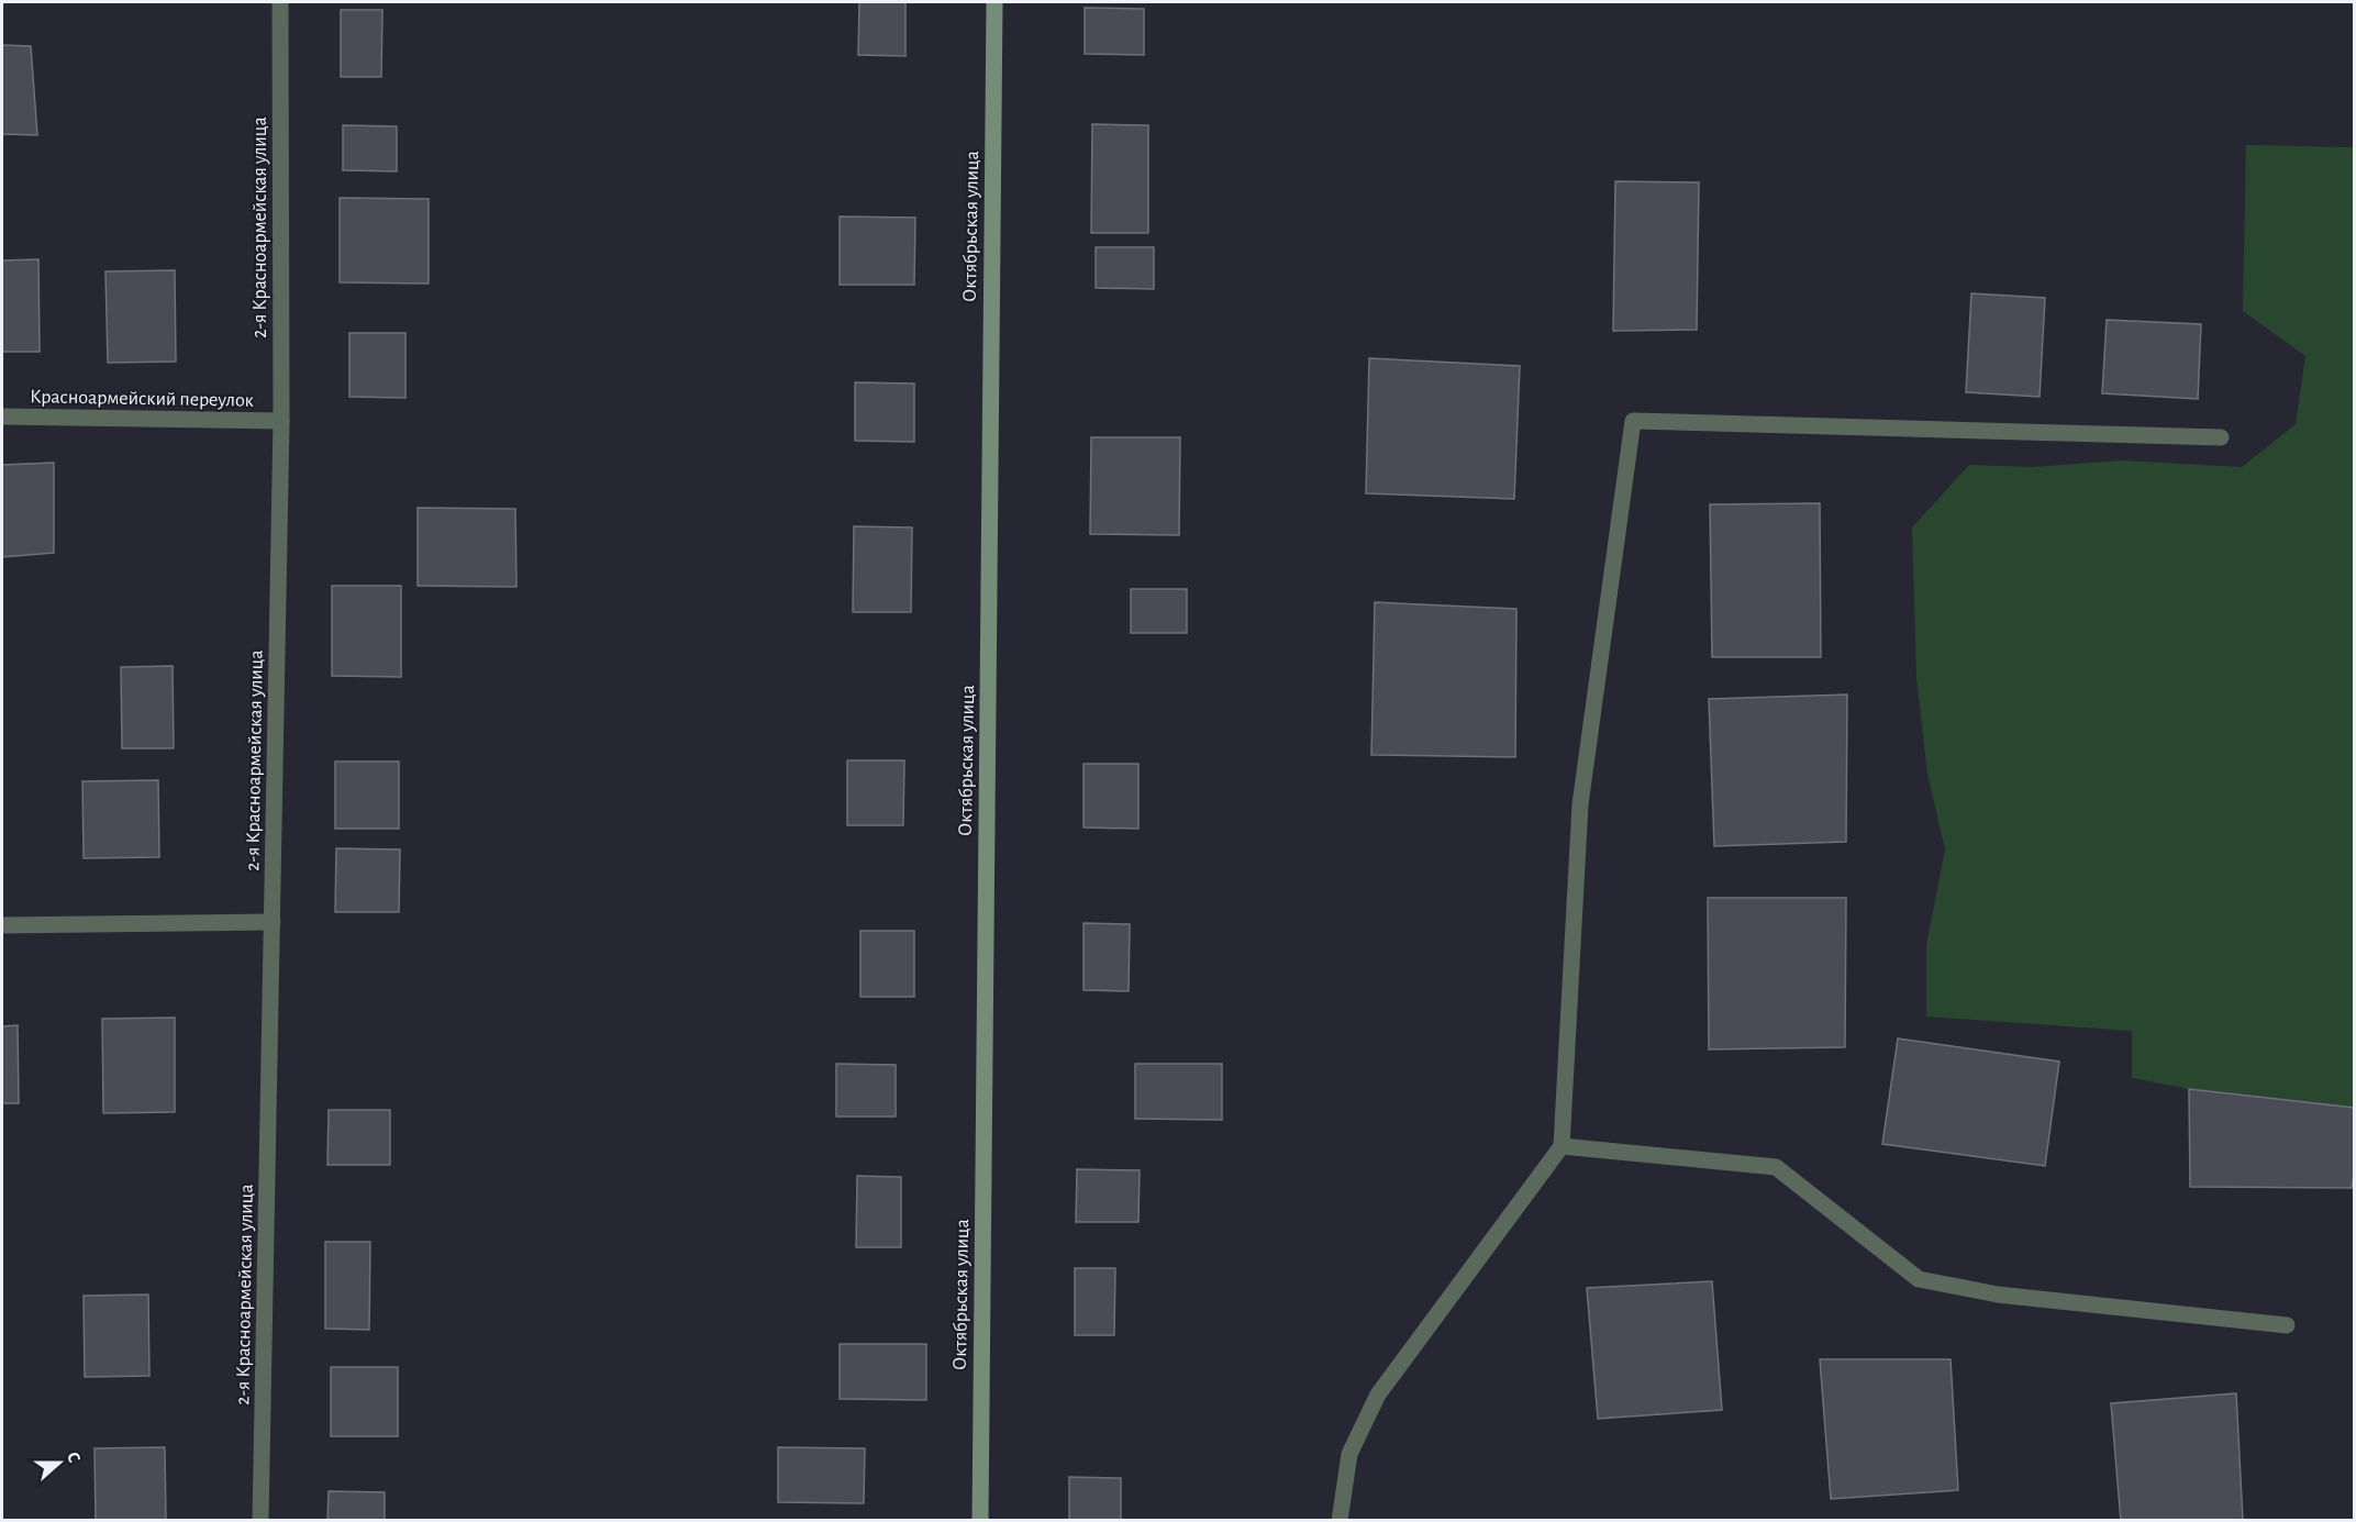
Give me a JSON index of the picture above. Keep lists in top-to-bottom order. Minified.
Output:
{"streets":{"street":["Октябрьская улица","2-я Красноармейская улица","Красноармейский переулок"]},"crossings":[["2-я Красноармейская улица","Красноармейский переулок"]],"north":"right"}
